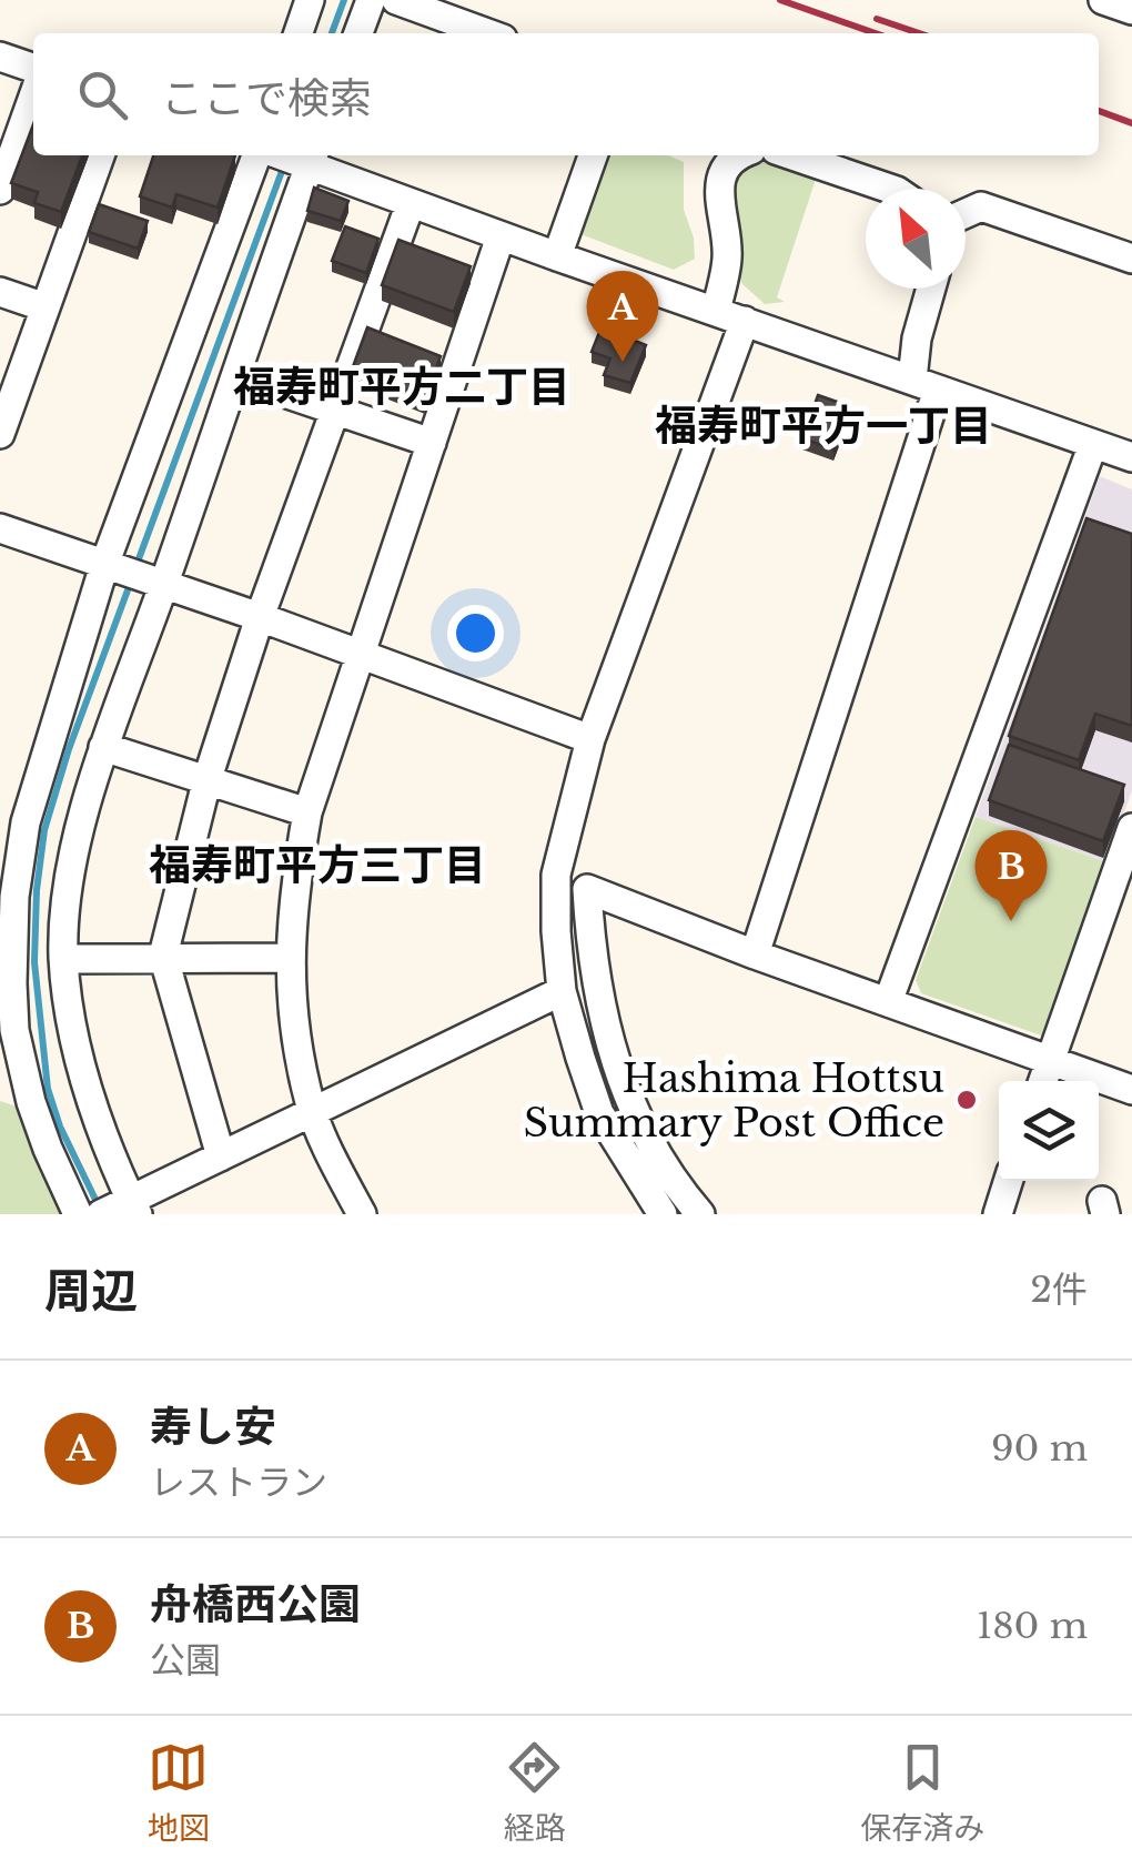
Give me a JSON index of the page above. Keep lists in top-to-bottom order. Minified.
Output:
{"districts":["福寿町平方二丁目","福寿町平方一丁目","福寿町平方三丁目"],"places":["Hashima Hottsu Summary Post Office"],"north":"top left","page":{"search":"ここで検索","pins":["A","B"],"heading":["周辺","2件"],"list":[{"mark":"A","name":"寿し安","note":"レストラン","value":"90 m"},{"mark":"B","name":"舟橋西公園","note":"公園","value":"180 m"}],"nav":["地図","経路","保存済み"]}}
